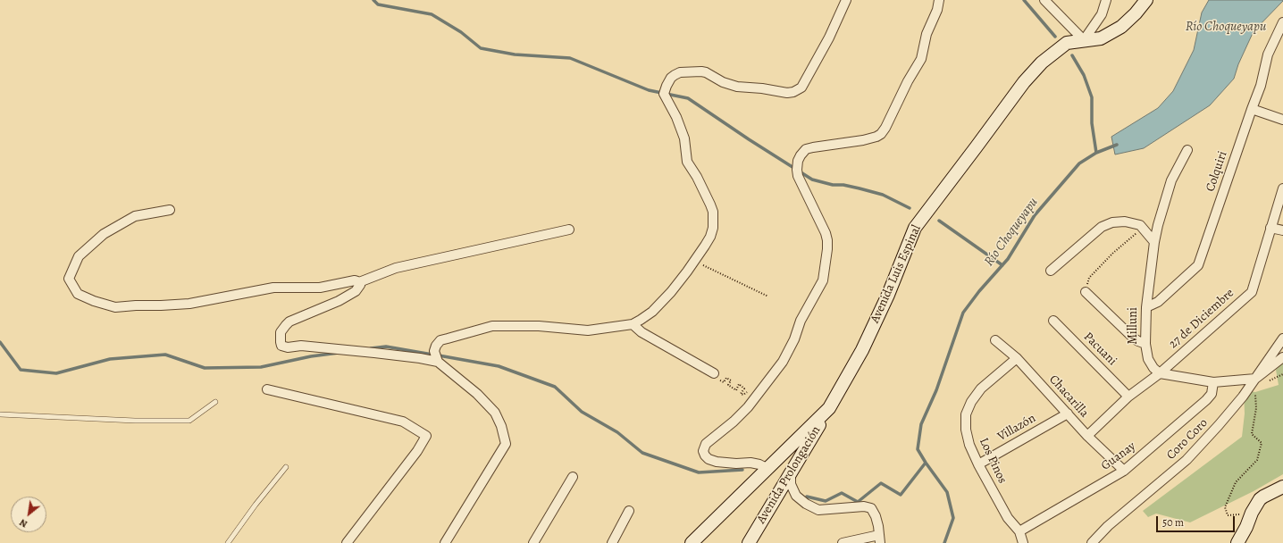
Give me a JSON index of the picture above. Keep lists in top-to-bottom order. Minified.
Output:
{"streets":{"street":["Colquiri","Avenida Luis Espinal","27 de Diciembre","Milluni","Pacuani","Chacarilla","Villazón","Coro Coro","Guanay","Los Pinos","Avenida Prolongación"]},"crossings":[["Colquiri","Milluni"],["Avenida Luis Espinal","Avenida Prolongación"],["27 de Diciembre","Milluni"],["27 de Diciembre","Pacuani"],["27 de Diciembre","Chacarilla"],["Chacarilla","Villazón"],["Chacarilla","Guanay"],["Chacarilla","Los Pinos"],["Villazón","Los Pinos"],["Guanay","Los Pinos"]],"water":["Río Choqueyapu"],"scale_bar":"50 m","north":"bottom left"}
